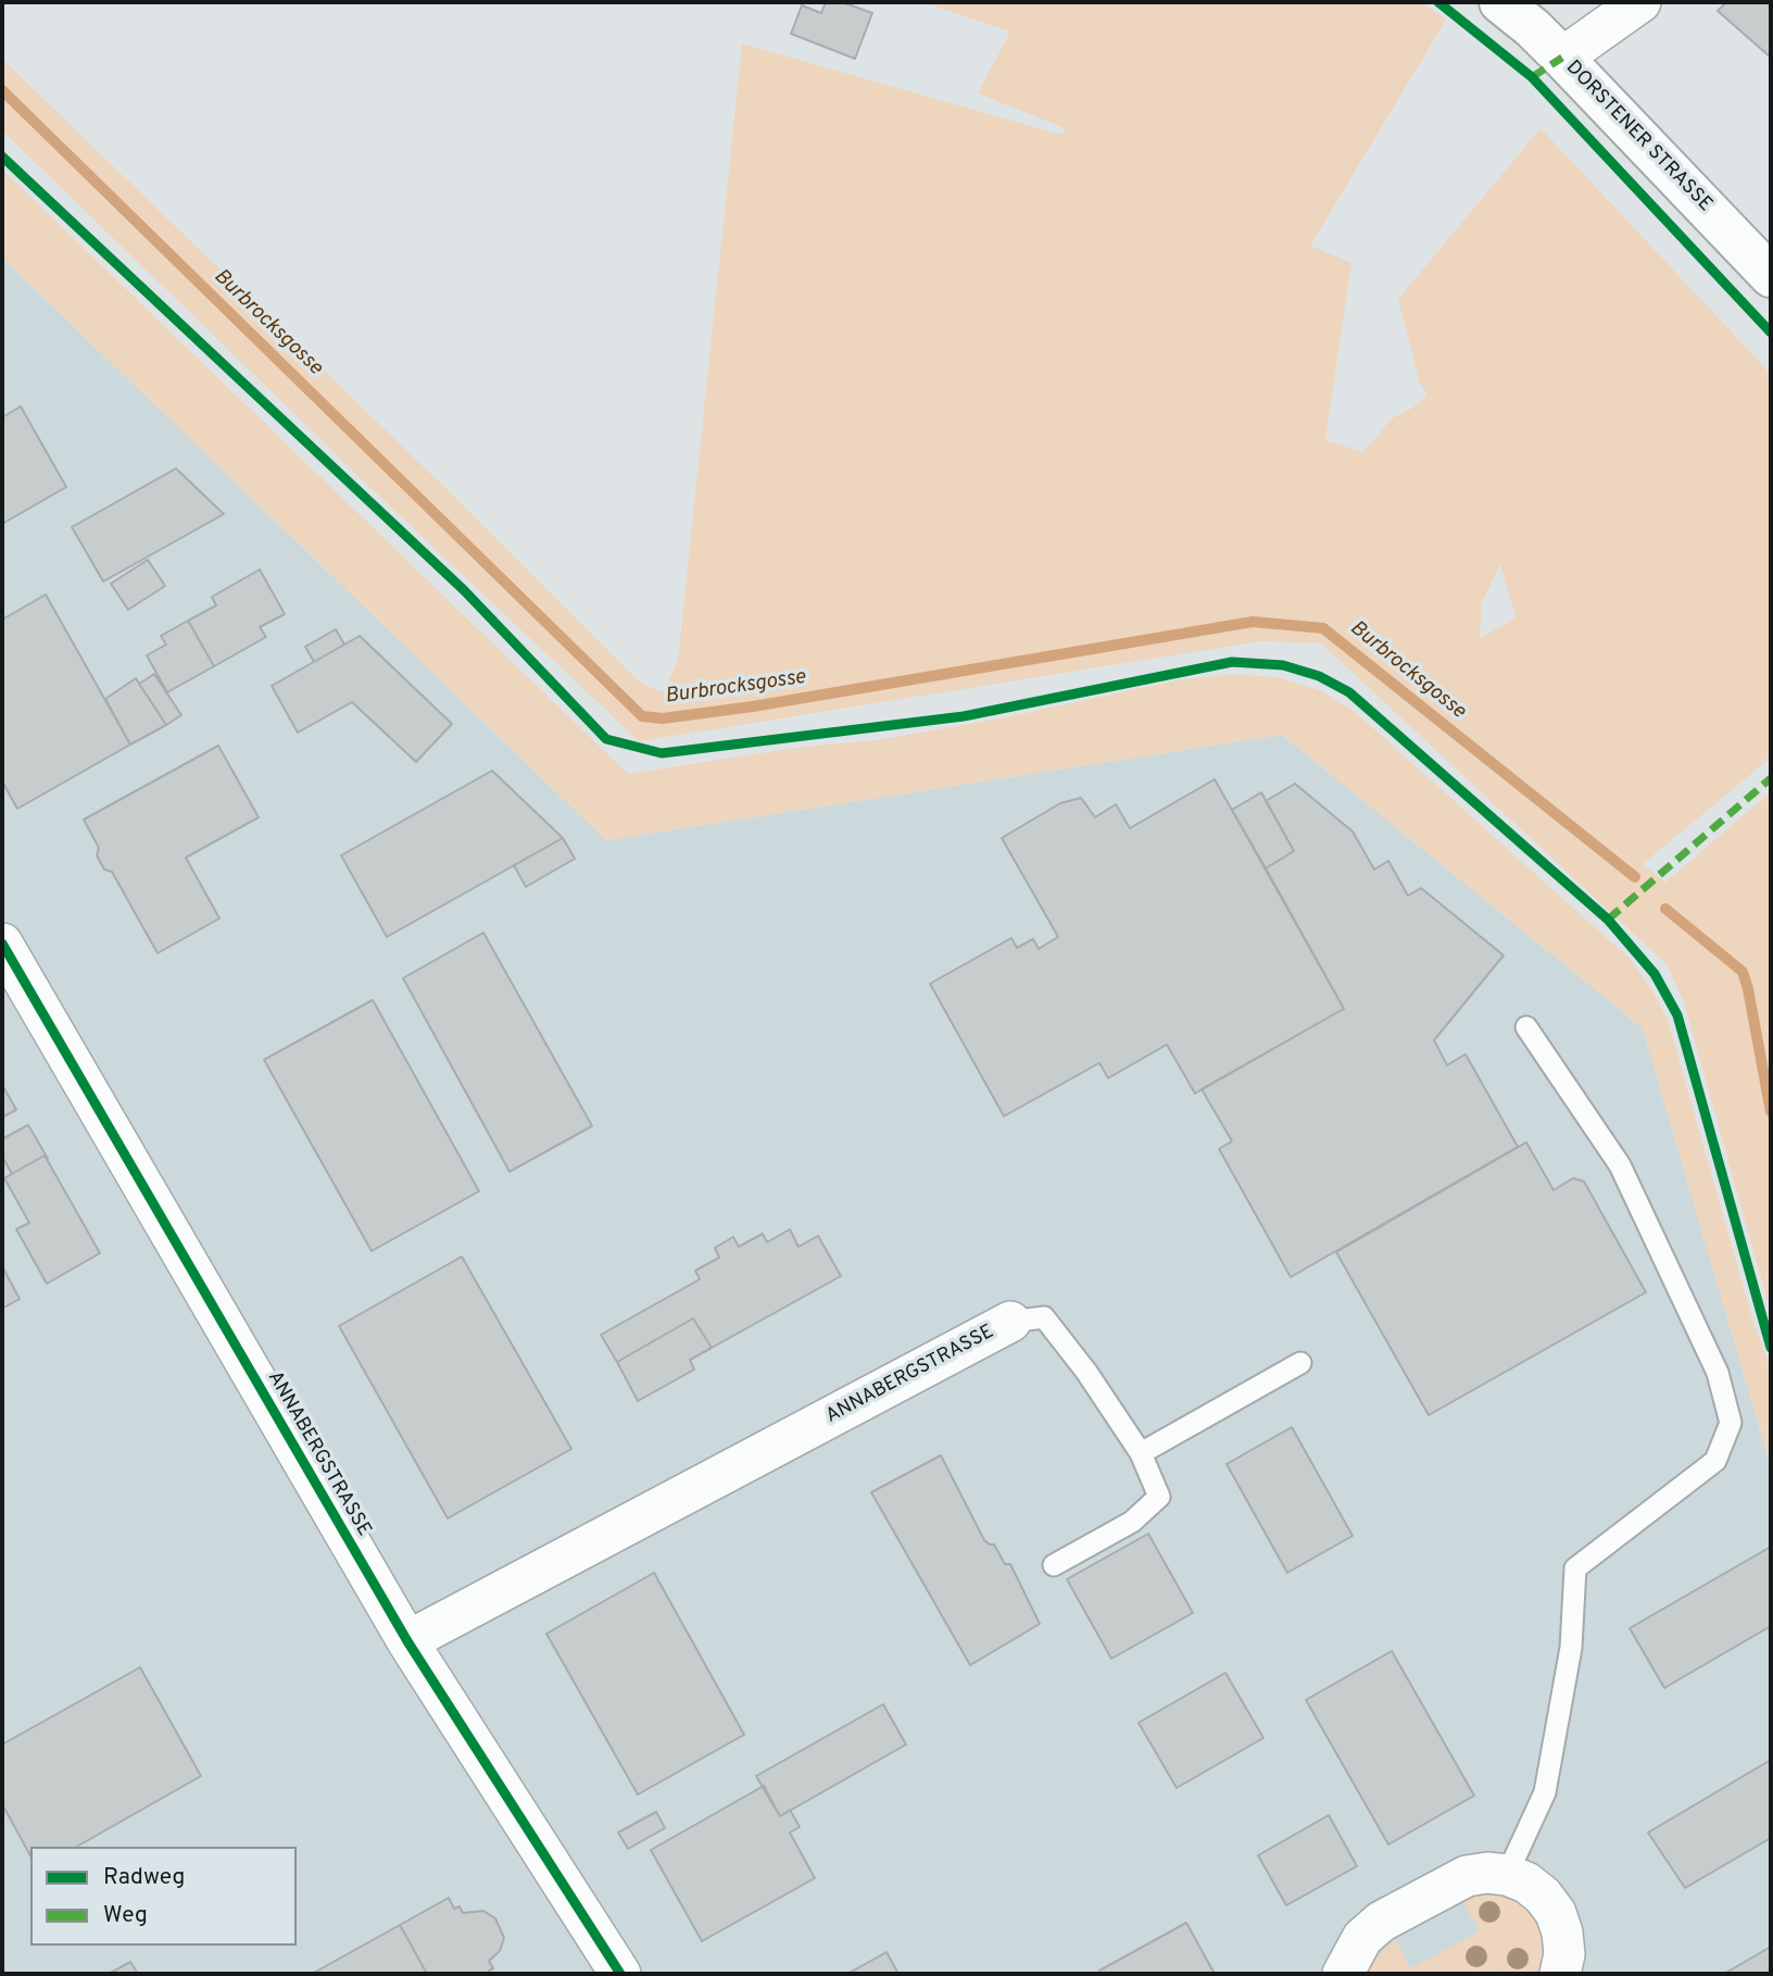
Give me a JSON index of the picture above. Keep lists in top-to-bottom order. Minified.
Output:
{"streets":{"main road":["DORSTENER STRASSE"],"street":["ANNABERGSTRASSE"]},"water":["Burbrocksgosse"],"legend":["Radweg","Weg"]}
